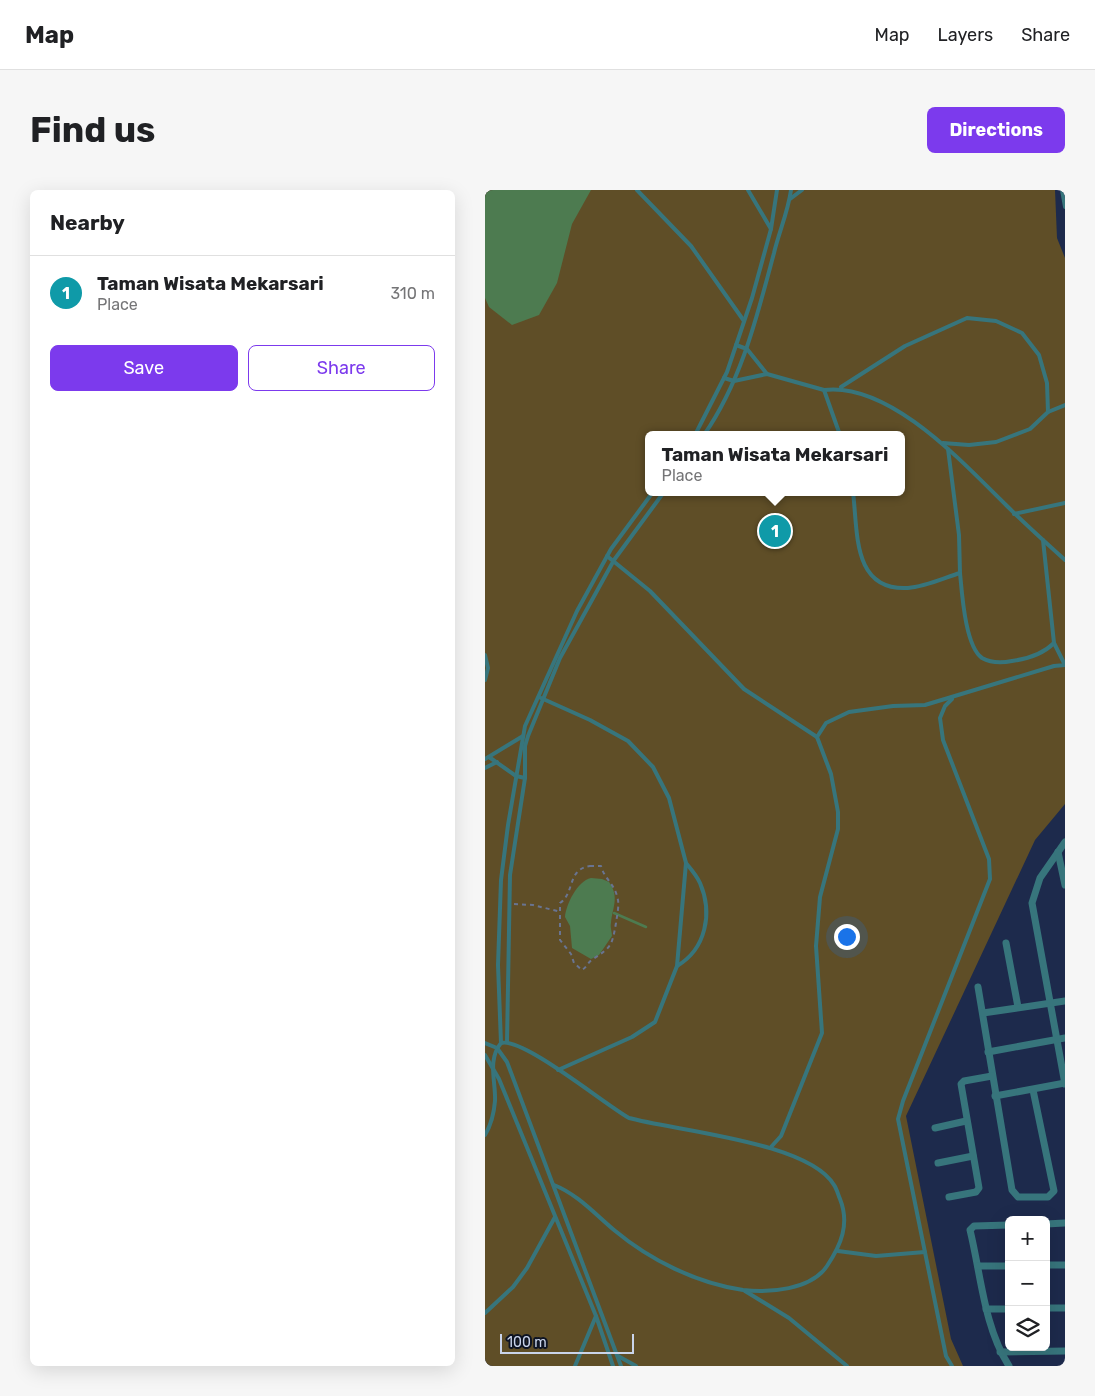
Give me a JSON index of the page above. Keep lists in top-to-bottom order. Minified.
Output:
{"scale_bar":"100 m","page":{"header":"Map","nav":["Map","Layers","Share"],"buttons":["Directions",["Save","Share"]],"title":"Find us","heading":"Nearby","list":[{"mark":"1","name":"Taman Wisata Mekarsari","note":"Place","value":"310 m"}],"popup":["Taman Wisata Mekarsari","Place"],"pins":"1","map_buttons":["+","−"],"scale":"100 m"}}
